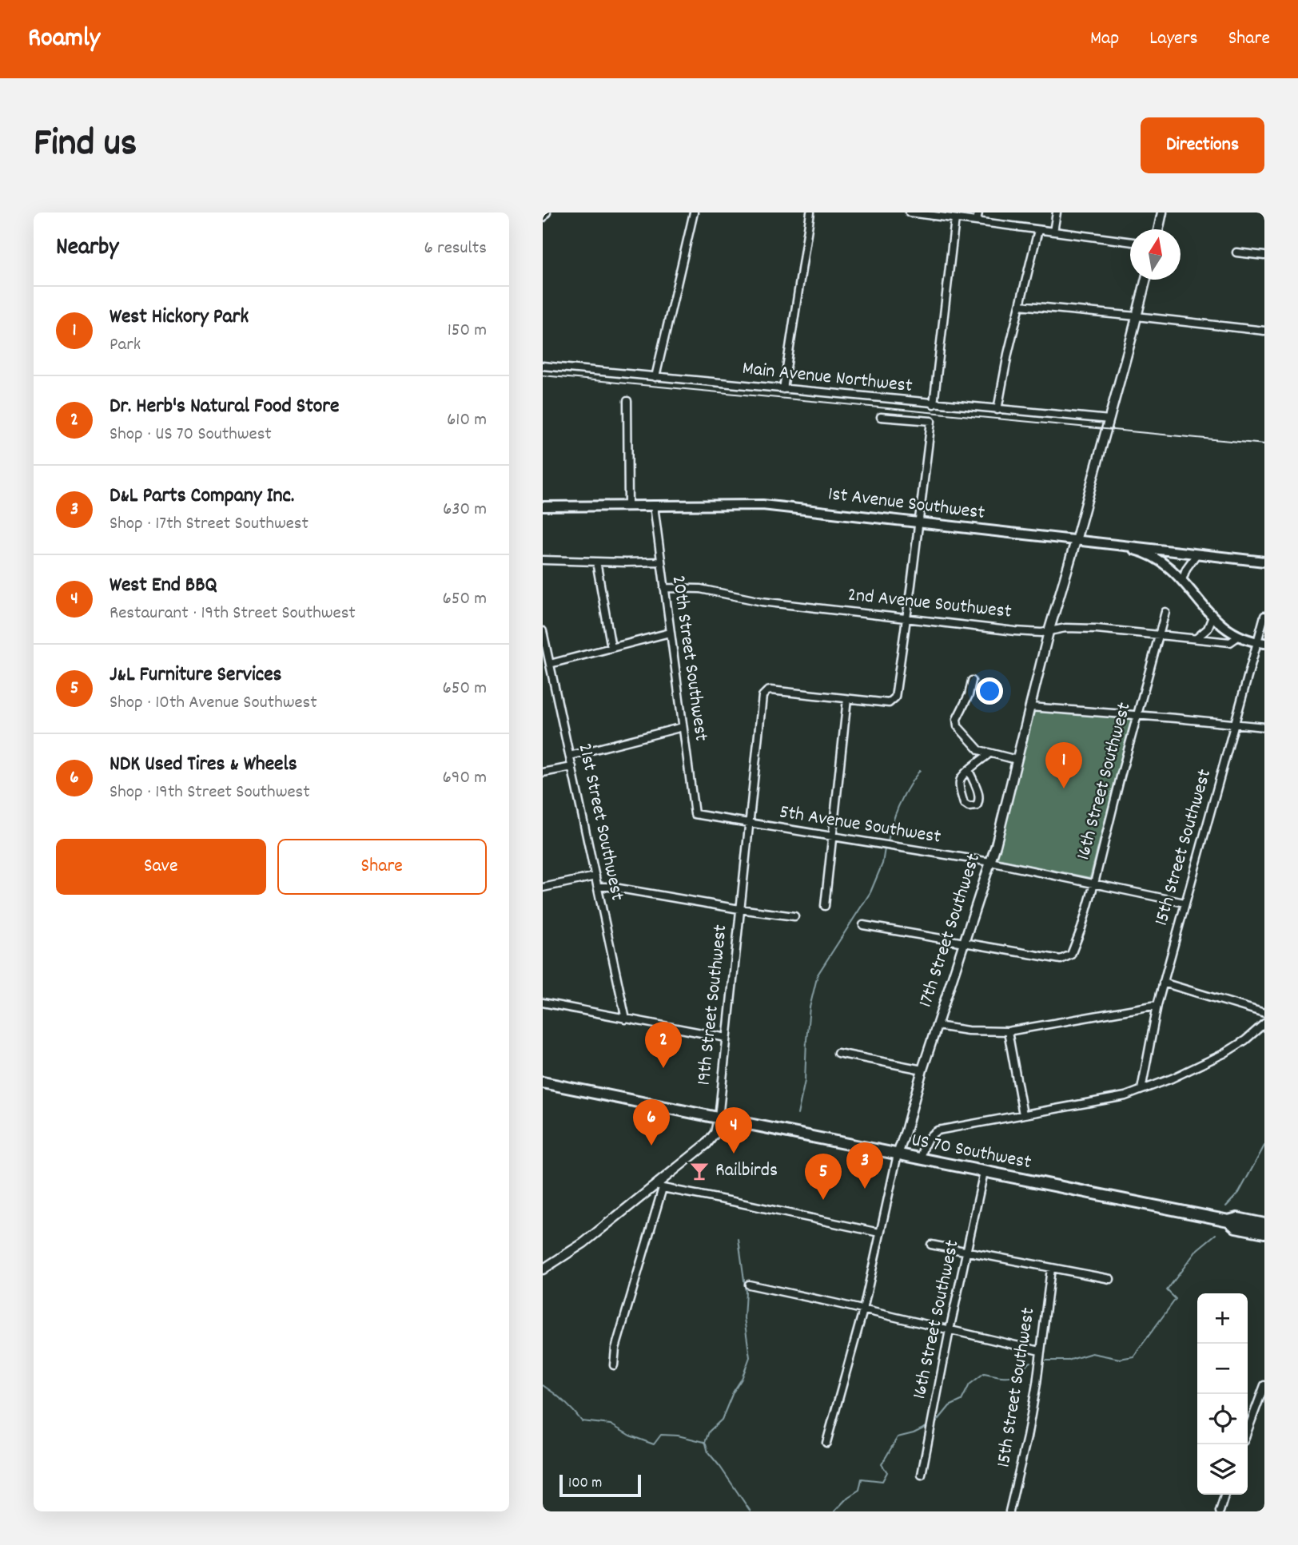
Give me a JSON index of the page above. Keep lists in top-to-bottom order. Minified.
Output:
{"streets":{"main road":["1st Avenue Southwest","2nd Avenue Southwest","US 70 Southwest"],"street":["Main Avenue Northwest","20th Street Southwest","16th Street Southwest","21st Street Southwest","5th Avenue Southwest","15th Street Southwest","17th Street Southwest","19th Street Southwest"]},"crossings":[["Main Avenue Northwest","17th Street Southwest"],["1st Avenue Southwest","2nd Avenue Southwest"],["1st Avenue Southwest","20th Street Southwest"],["1st Avenue Southwest","17th Street Southwest"],["2nd Avenue Southwest","20th Street Southwest"],["2nd Avenue Southwest","16th Street Southwest"],["2nd Avenue Southwest","15th Street Southwest"],["2nd Avenue Southwest","17th Street Southwest"],["20th Street Southwest","5th Avenue Southwest"],["16th Street Southwest","5th Avenue Southwest"],["16th Street Southwest","17th Street Southwest"],["16th Street Southwest","US 70 Southwest"],["5th Avenue Southwest","15th Street Southwest"],["5th Avenue Southwest","17th Street Southwest"],["5th Avenue Southwest","19th Street Southwest"],["17th Street Southwest","US 70 Southwest"],["19th Street Southwest","US 70 Southwest"]],"places":{"bar":["Railbirds"]},"scale_bar":"100 m","north":"top","page":{"header":"Roamly","nav":["Map","Layers","Share"],"title":"Find us","buttons":["Directions",["Save","Share"]],"heading":["Nearby","6 results"],"list":[{"mark":"1","name":"West Hickory Park","note":"Park","value":"150 m"},{"mark":"2","name":"Dr. Herb's Natural Food Store","note":"Shop · US 70 Southwest","value":"610 m"},{"mark":"3","name":"D&L Parts Company Inc.","note":"Shop · 17th Street Southwest","value":"630 m"},{"mark":"4","name":"West End BBQ","note":"Restaurant · 19th Street Southwest","value":"650 m"},{"mark":"5","name":"J&L Furniture Services","note":"Shop · 10th Avenue Southwest","value":"650 m"},{"mark":"6","name":"NDK Used Tires & Wheels","note":"Shop · 19th Street Southwest","value":"690 m"}],"pins":["1","2","6","4","3","5"],"map_buttons":["+","−"],"scale":"100 m"}}
